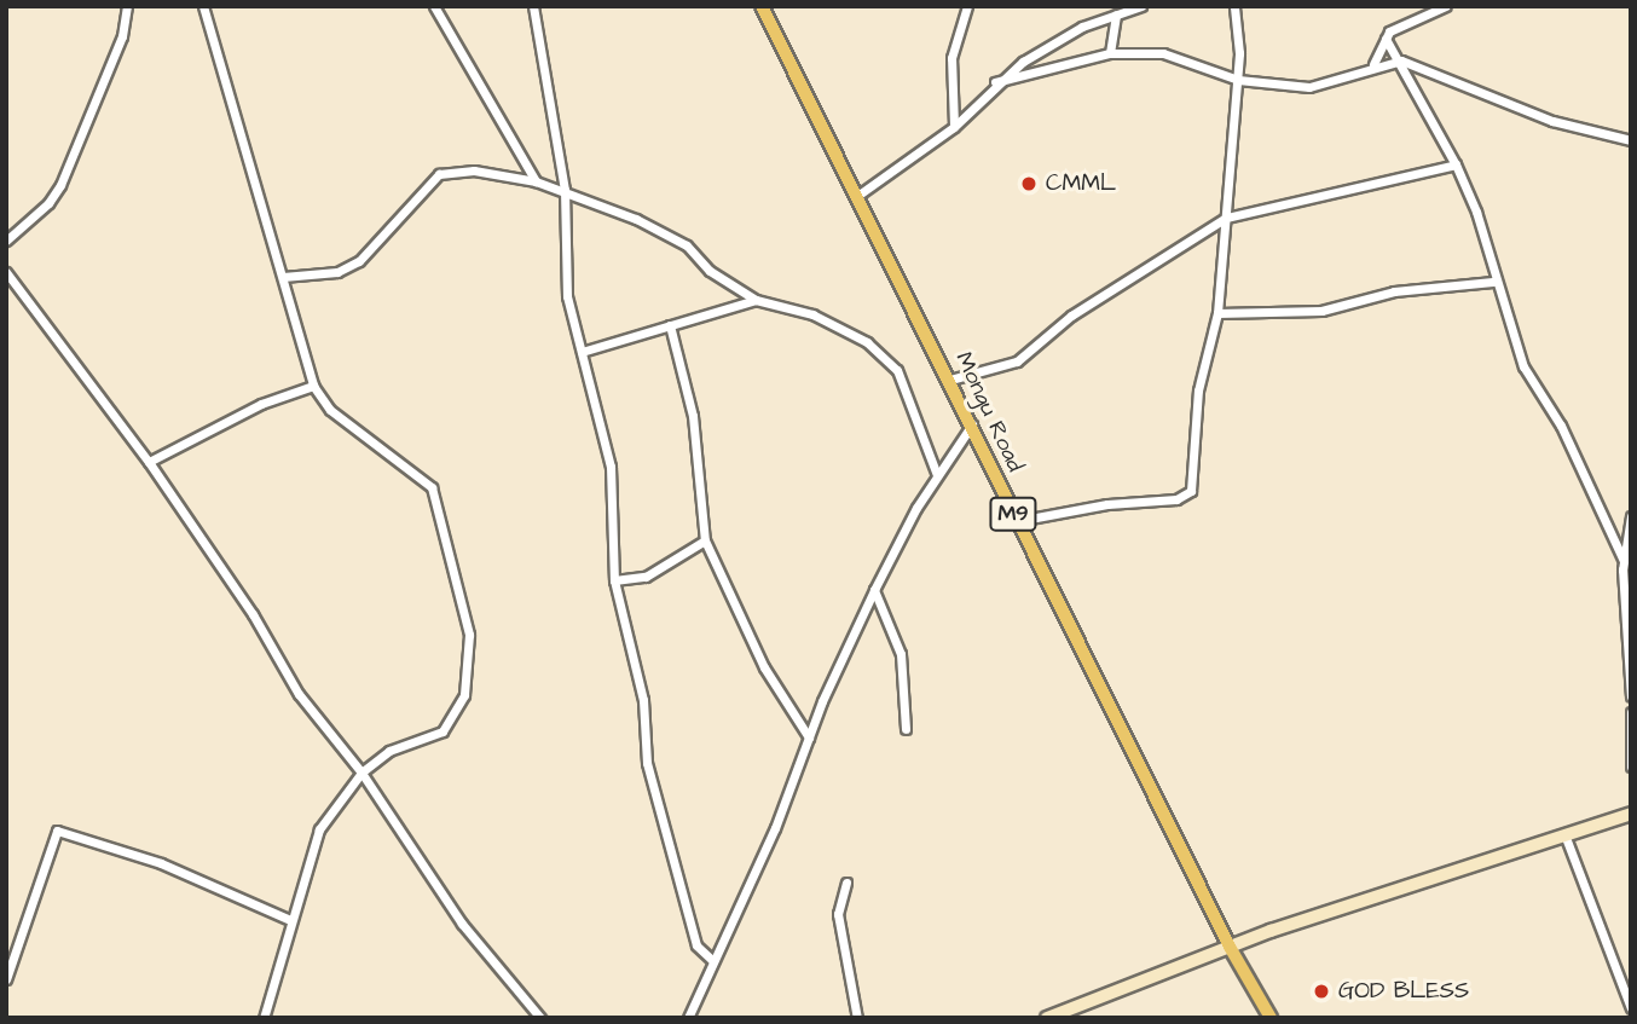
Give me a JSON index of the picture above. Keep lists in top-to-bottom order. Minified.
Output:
{"streets":{"main road":["Mongu Road","M9"]},"places":["CMML","GOD BLESS"]}
